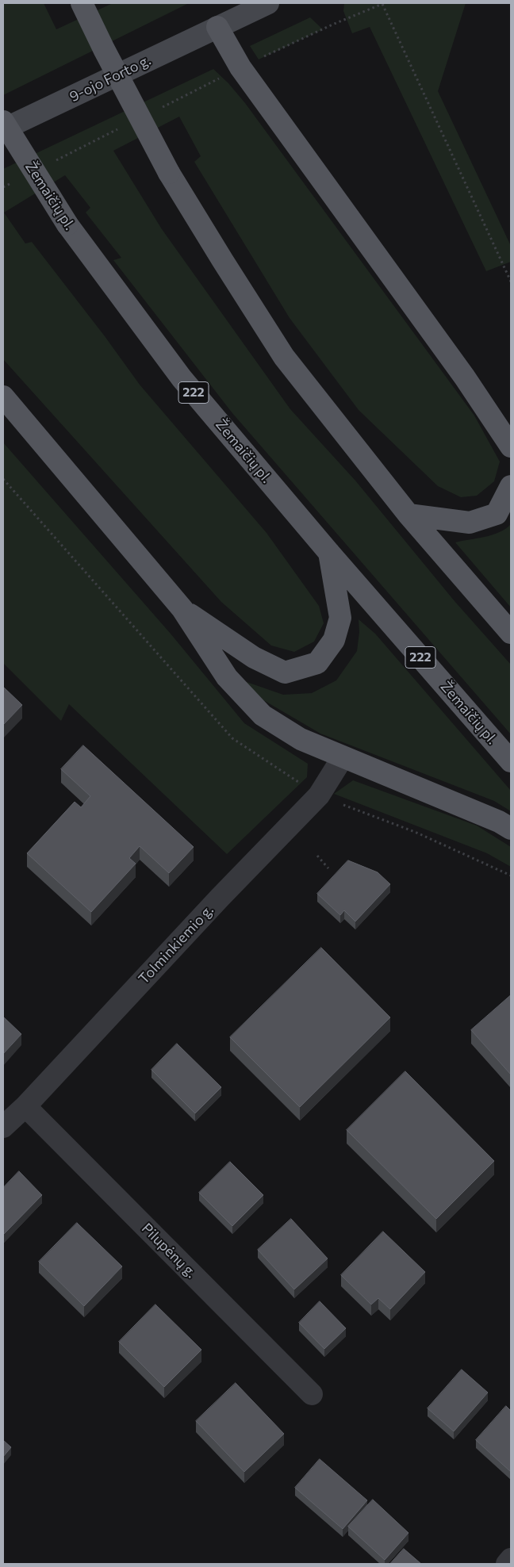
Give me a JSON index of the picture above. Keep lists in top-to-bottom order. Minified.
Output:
{"streets":{"main road":["9-ojo Forto g.","Žemaičių pl.","222"],"street":["Tolminkiemio g.","Pilupėnų g."]},"crossings":[["Tolminkiemio g.","Pilupėnų g."]]}
